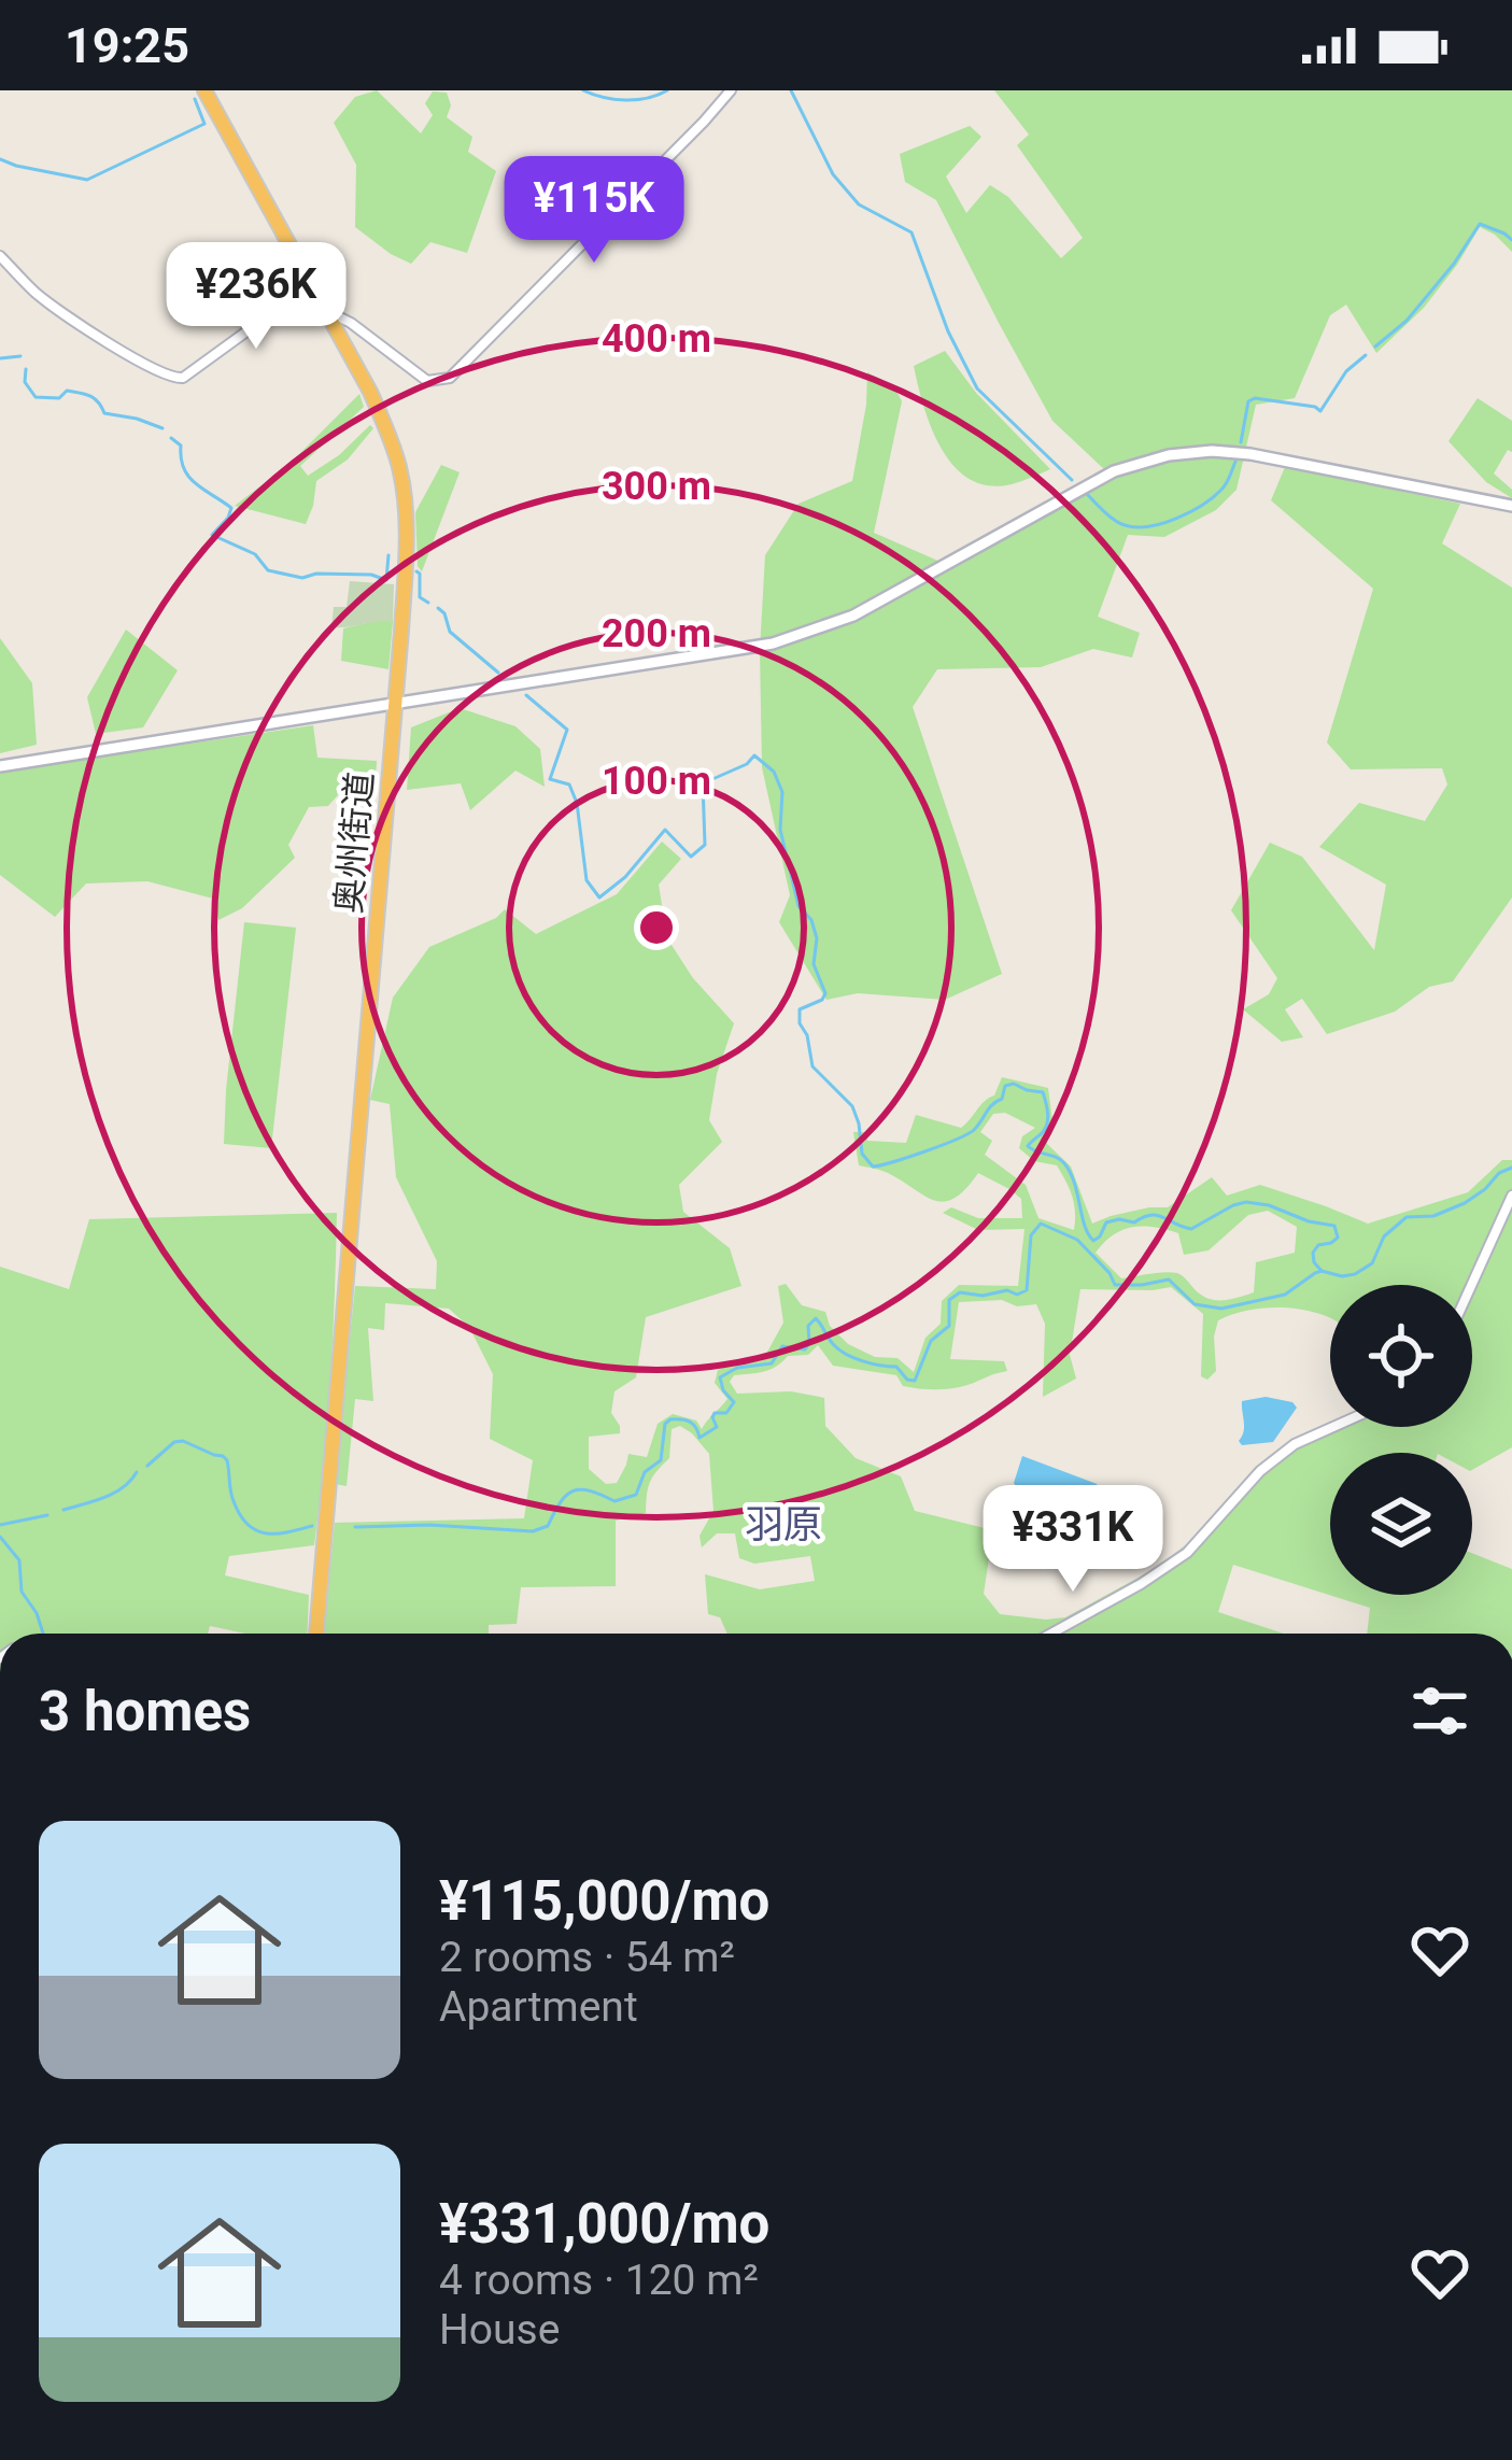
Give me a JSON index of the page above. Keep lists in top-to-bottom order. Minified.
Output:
{"streets":{"highway":["奥州街道"]},"districts":["羽原"],"page":{"status":"19:25","price":["¥115K","¥236K","¥331K"],"heading":"3 homes","list":[{"name":"¥115,000/mo","note":"2 rooms · 54 m² · Apartment"},{"name":"¥331,000/mo","note":"4 rooms · 120 m² · House"}]},"rings":["400 m","300 m","200 m","100 m"]}
